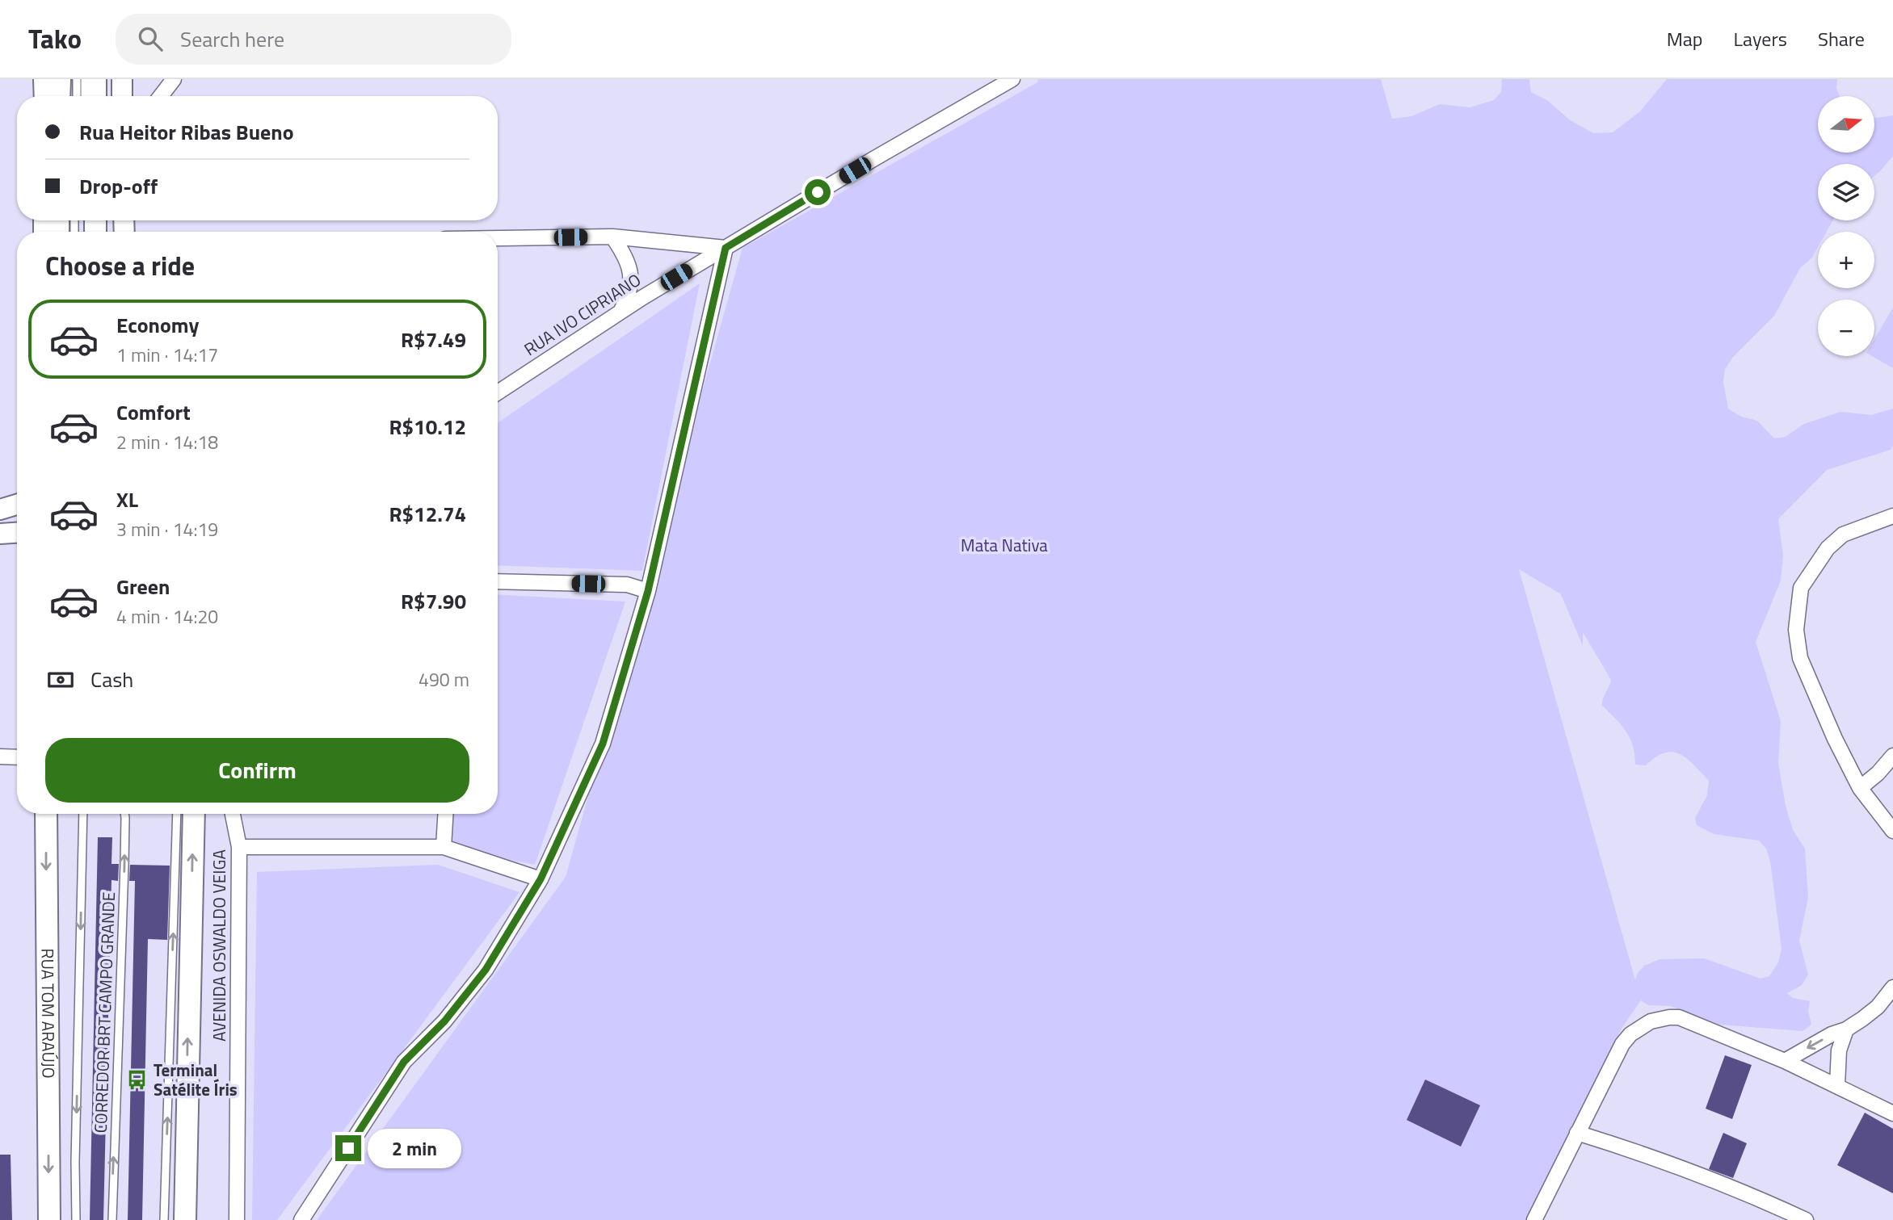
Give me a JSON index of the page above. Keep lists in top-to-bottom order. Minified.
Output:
{"streets":{"main road":["RUA TOM ARAÚJO"],"street":["RUA IVO CIPRIANO","AVENIDA OSWALDO VEIGA"],"lane":["CORREDOR BRT CAMPO GRANDE"]},"parks":["Mata Nativa"],"places":{"bus stop":["Terminal Satélite Íris"]},"north":"right","page":{"header":"Tako","search":"Search here","nav":["Map","Layers","Share"],"map_buttons":["+","−"],"banner":["Rua Heitor Ribas Bueno","Drop-off"],"heading":"Choose a ride","list":[{"name":"Economy","note":"1 min · 14:17","value":"R$7.49"},{"name":"Comfort","note":"2 min · 14:18","value":"R$10.12"},{"name":"XL","note":"3 min · 14:19","value":"R$12.74"},{"name":"Green","note":"4 min · 14:20","value":"R$7.90"}],"pay":["Cash","490 m"],"buttons":"Confirm","bubble":"2 min"}}
